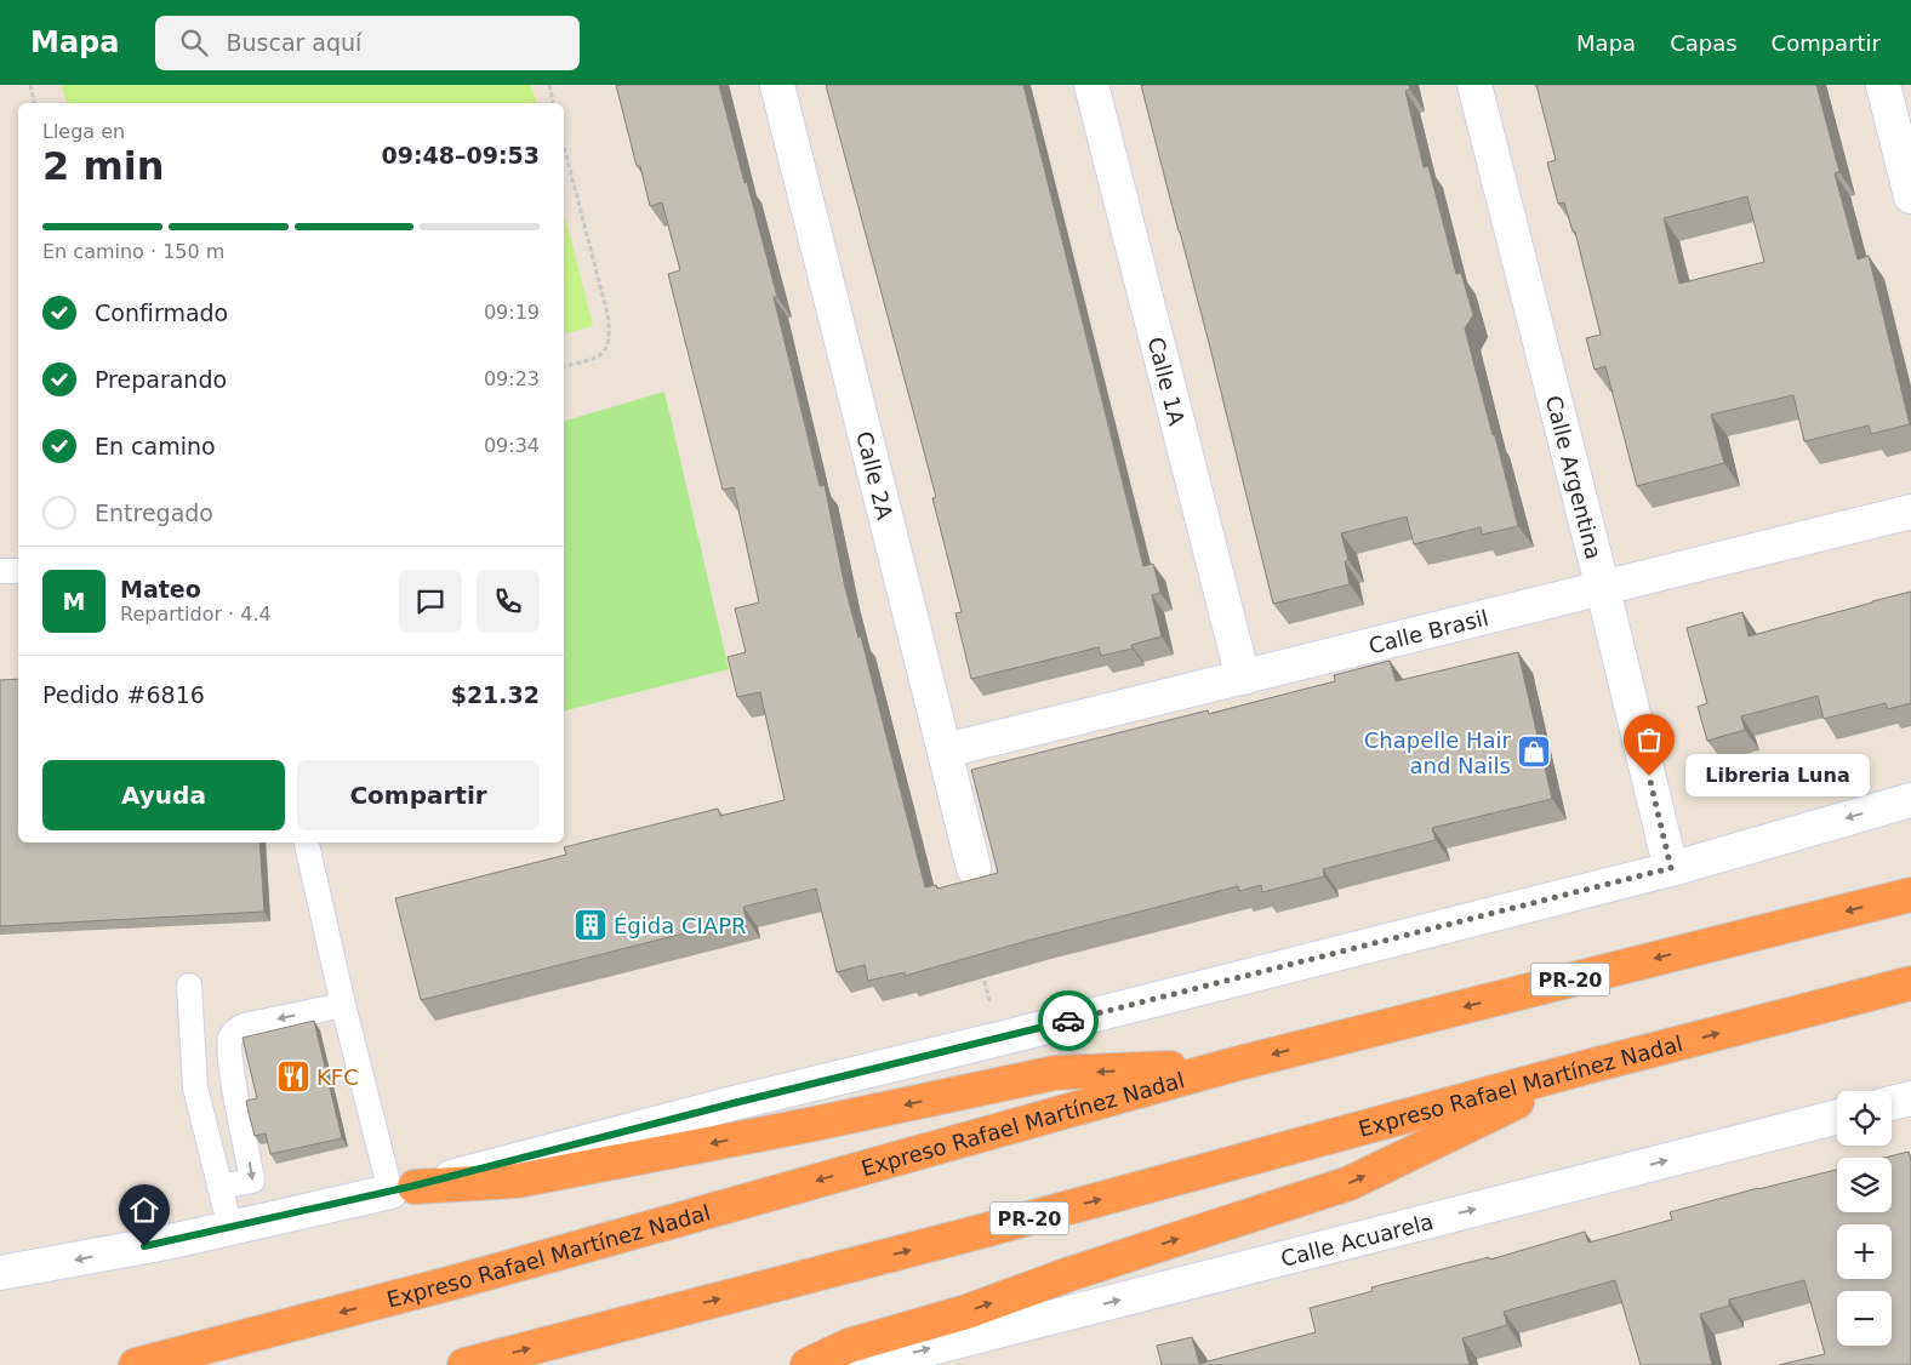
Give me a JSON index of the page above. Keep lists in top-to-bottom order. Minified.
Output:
{"streets":{"highway":["PR-20","Expreso Rafael Martínez Nadal"],"street":["Calle 1A","Calle 2A","Calle Argentina","Calle Brasil","Calle Acuarela"]},"crossings":[["Calle 1A","Calle Brasil"],["Calle 2A","Calle Brasil"],["Calle Argentina","Calle Brasil"]],"places":{"shop":["Chapelle Hair and Nails"],"other":["Libreria Luna"],"building":["Égida CIAPR"],"restaurant":["KFC"]},"page":{"header":"Mapa","search":"Buscar aquí","nav":["Mapa","Capas","Compartir"],"heading":["2 min","Llega en","09:48–09:53"],"panel":["Mateo","Repartidor · 4.4","Pedido #6816","$21.32"],"bar":"En camino · 150 m","list":[["Confirmado","09:19"],["Preparando","09:23"],["En camino","09:34"],"Entregado"],"round":"M","buttons":["Ayuda","Compartir"],"bubble":"Libreria Luna","map_buttons":["+","−"]}}
